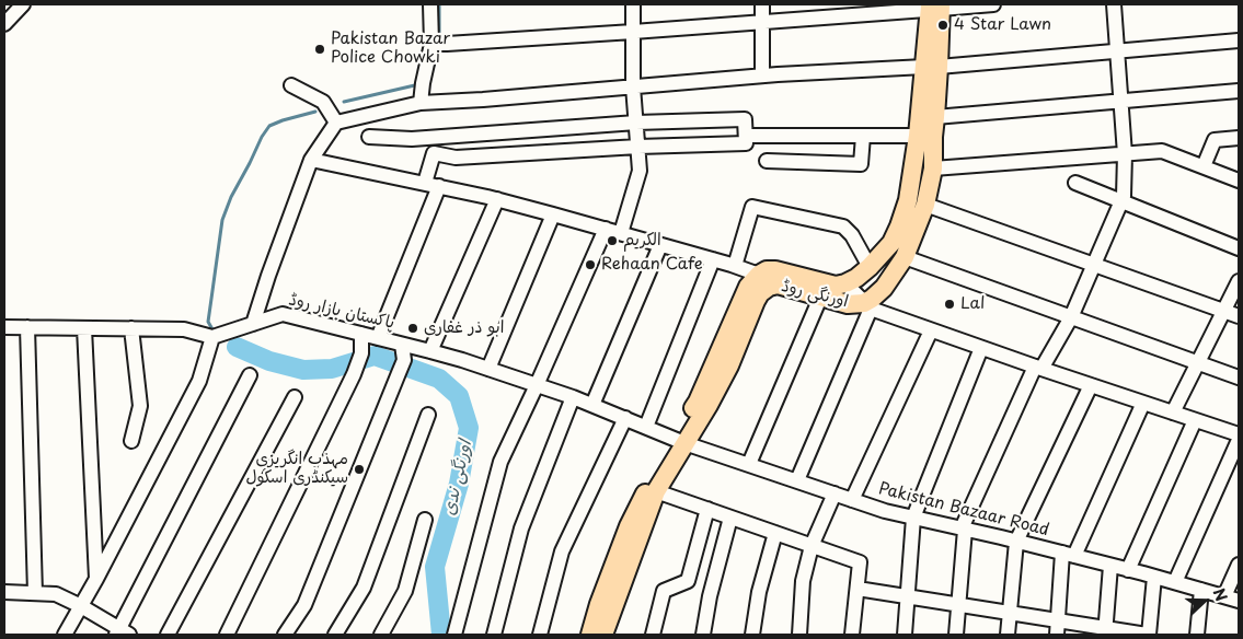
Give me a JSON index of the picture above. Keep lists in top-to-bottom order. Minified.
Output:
{"streets":{"main road":["اورنگی روڈ"],"street":["پاکستان بازار روڈ","Pakistan Bazaar Road"]},"crossings":[["اورنگی روڈ","پاکستان بازار روڈ"],["اورنگی روڈ","Pakistan Bazaar Road"],["پاکستان بازار روڈ","Pakistan Bazaar Road"]],"water":["اورنگی ندی"],"places":["4 Star Lawn","Pakistan Bazar Police Chowki","الکریم","Rehaan Cafe","Lal","ابو ذر غفاری","مہذب انگریزی سیکنڈری اسکول"],"north":"right"}
